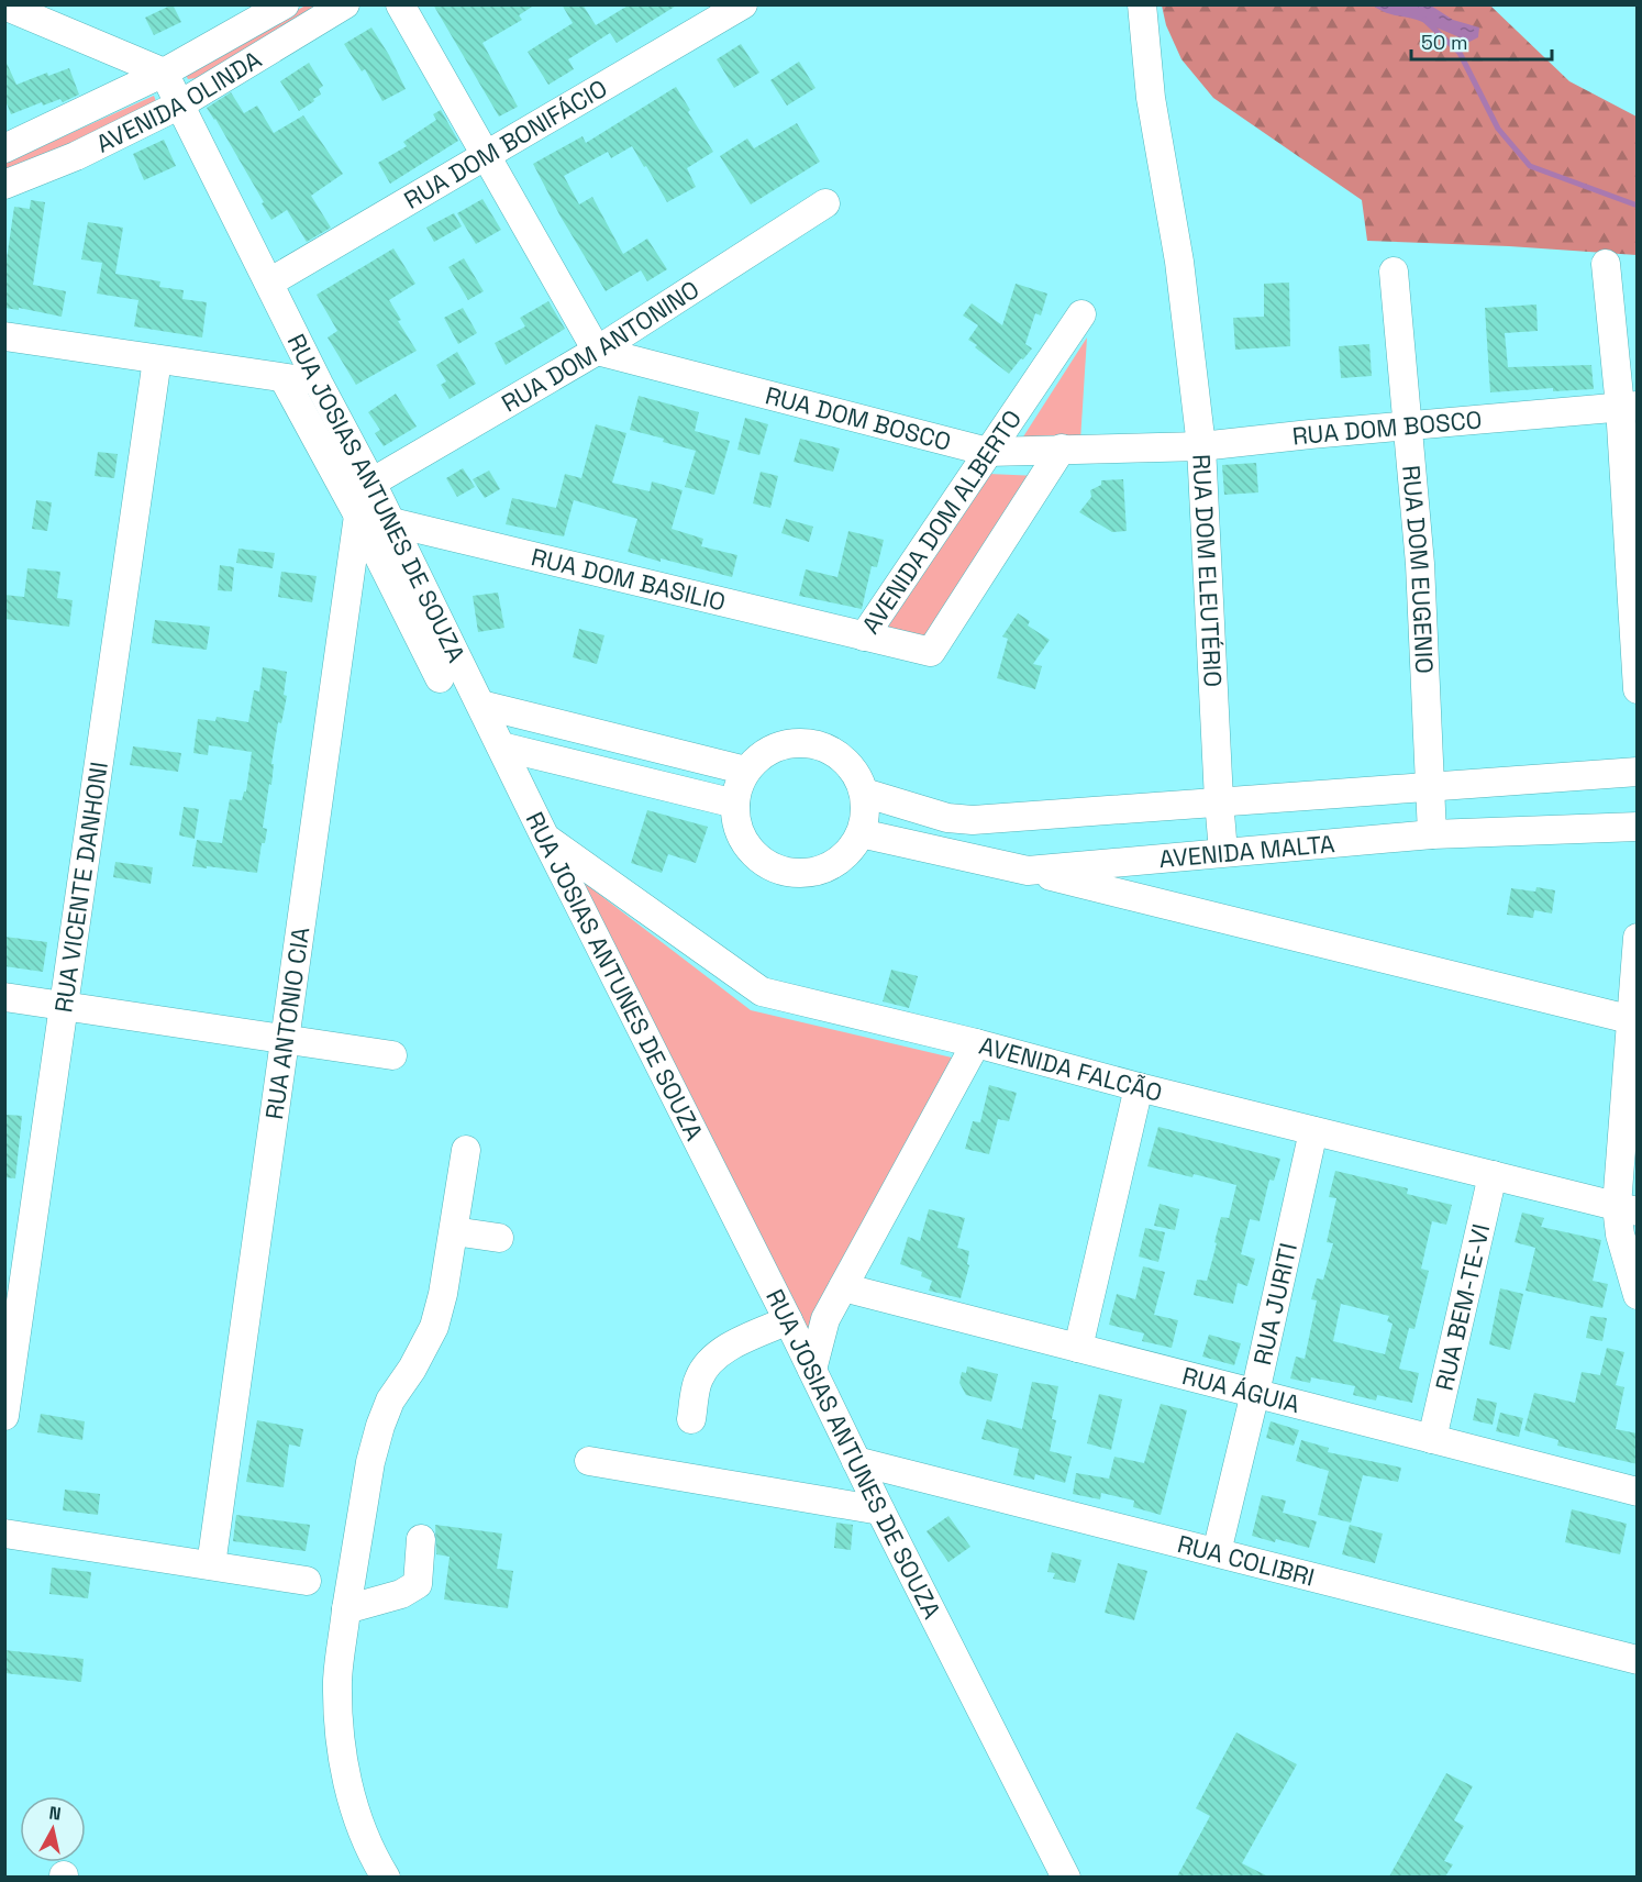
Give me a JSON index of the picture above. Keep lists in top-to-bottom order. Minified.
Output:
{"streets":{"street":["AVENIDA OLINDA","RUA DOM BONIFÁCIO","RUA DOM ANTONINO","RUA DOM BOSCO","RUA JOSIAS ANTUNES DE SOUZA","AVENIDA DOM ALBERTO","RUA DOM EUGENIO","RUA DOM ELEUTÉRIO","RUA DOM BASILIO","AVENIDA MALTA","RUA VICENTE DANHONI","RUA ANTONIO CIA","AVENIDA FALCÃO","RUA JURITI","RUA BEM-TE-VI","RUA ÁGUIA","RUA COLIBRI"]},"crossings":[["AVENIDA OLINDA","RUA JOSIAS ANTUNES DE SOUZA"],["RUA DOM BONIFÁCIO","RUA JOSIAS ANTUNES DE SOUZA"],["RUA DOM ANTONINO","RUA DOM BOSCO"],["RUA DOM ANTONINO","RUA JOSIAS ANTUNES DE SOUZA"],["RUA DOM ANTONINO","RUA ANTONIO CIA"],["RUA DOM BOSCO","AVENIDA DOM ALBERTO"],["RUA DOM BOSCO","RUA DOM EUGENIO"],["RUA DOM BOSCO","RUA DOM ELEUTÉRIO"],["RUA JOSIAS ANTUNES DE SOUZA","RUA DOM BASILIO"],["RUA JOSIAS ANTUNES DE SOUZA","RUA ANTONIO CIA"],["RUA JOSIAS ANTUNES DE SOUZA","AVENIDA FALCÃO"],["RUA JOSIAS ANTUNES DE SOUZA","RUA COLIBRI"],["AVENIDA DOM ALBERTO","RUA DOM BASILIO"],["RUA DOM EUGENIO","AVENIDA MALTA"],["RUA DOM ELEUTÉRIO","AVENIDA MALTA"],["AVENIDA FALCÃO","RUA JURITI"],["AVENIDA FALCÃO","RUA BEM-TE-VI"],["RUA JURITI","RUA ÁGUIA"],["RUA JURITI","RUA COLIBRI"],["RUA BEM-TE-VI","RUA ÁGUIA"]],"scale_bar":"50 m","north":"top"}
